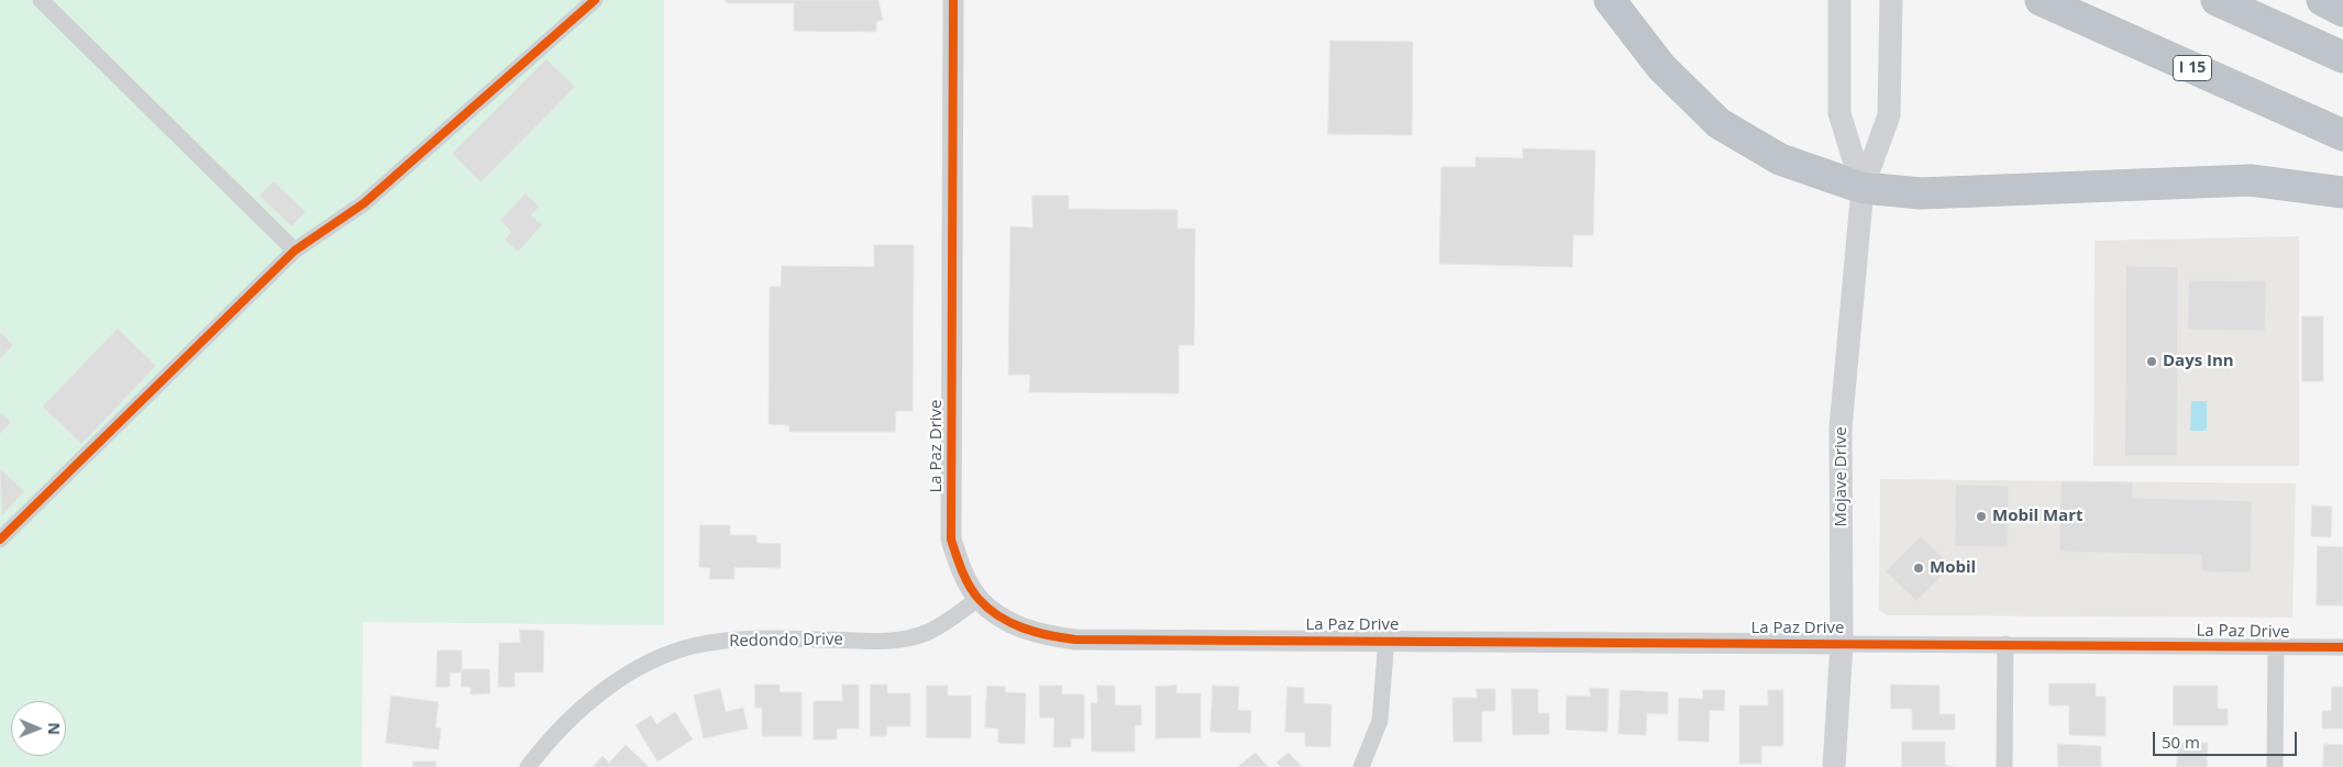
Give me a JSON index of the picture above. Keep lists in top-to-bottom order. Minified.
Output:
{"streets":{"highway":["I 15"],"main road":["Mojave Drive"],"street":["La Paz Drive","Redondo Drive"]},"crossings":[["La Paz Drive","Mojave Drive"],["La Paz Drive","Redondo Drive"]],"places":["Days Inn","Mobil Mart","Mobil"],"scale_bar":"50 m","north":"right"}
